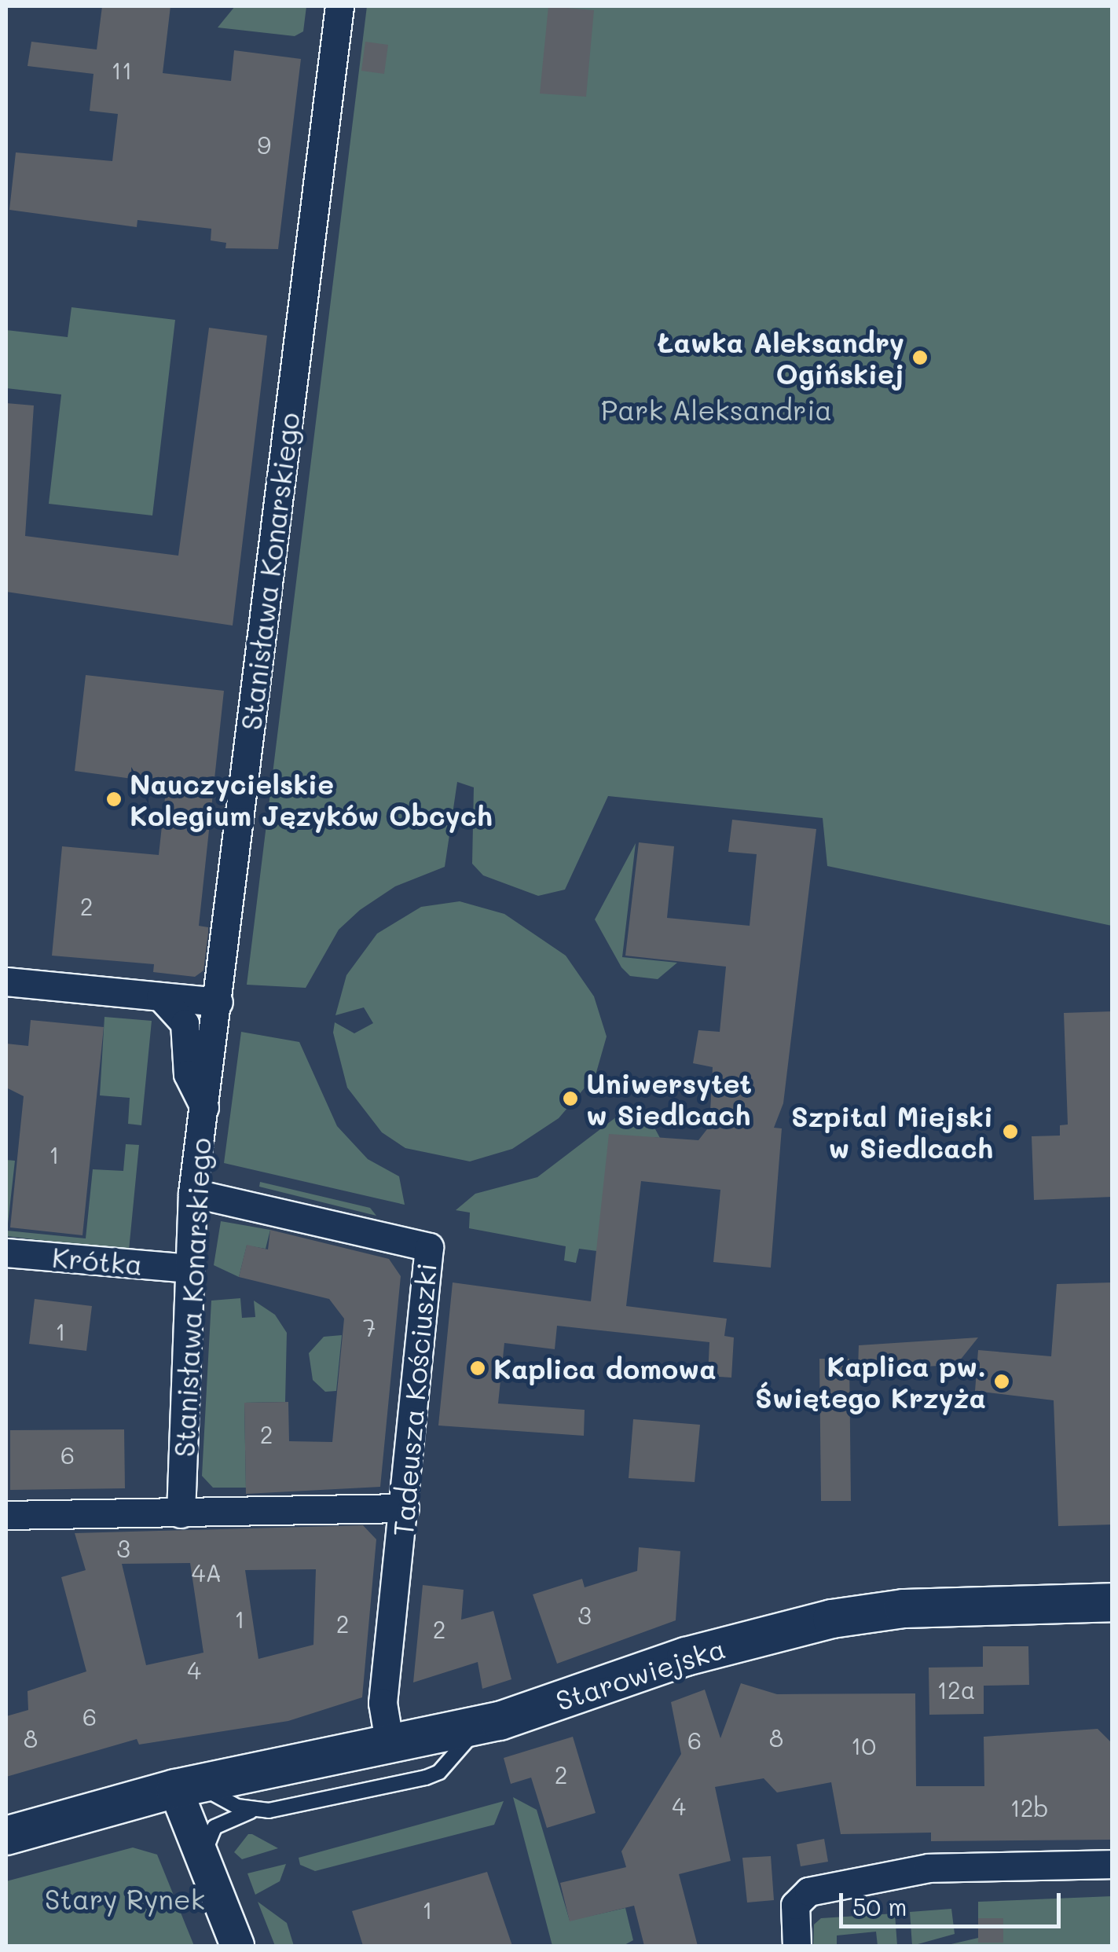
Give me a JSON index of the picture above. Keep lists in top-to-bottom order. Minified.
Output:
{"streets":{"main road":["Starowiejska"],"street":["Stanisława Konarskiego","Krótka","Tadeusza Kościuszki"]},"crossings":[["Stanisława Konarskiego","Krótka"],["Stanisława Konarskiego","Tadeusza Kościuszki"],["Tadeusza Kościuszki","Starowiejska"]],"parks":["Park Aleksandria","Stary Rynek"],"places":["Ławka Aleksandry Ogińskiej","Nauczycielskie Kolegium Języków Obcych","Uniwersytet w Siedlcach","Szpital Miejski w Siedlcach","Kaplica domowa","Kaplica pw. Świętego Krzyża"],"house_numbers":["11","9","2","1","7","1","2","6","3","4A","3","1","2","2","4","12a","6","8","8","6","10","2","4","12b","1"],"scale_bar":"50 m"}
